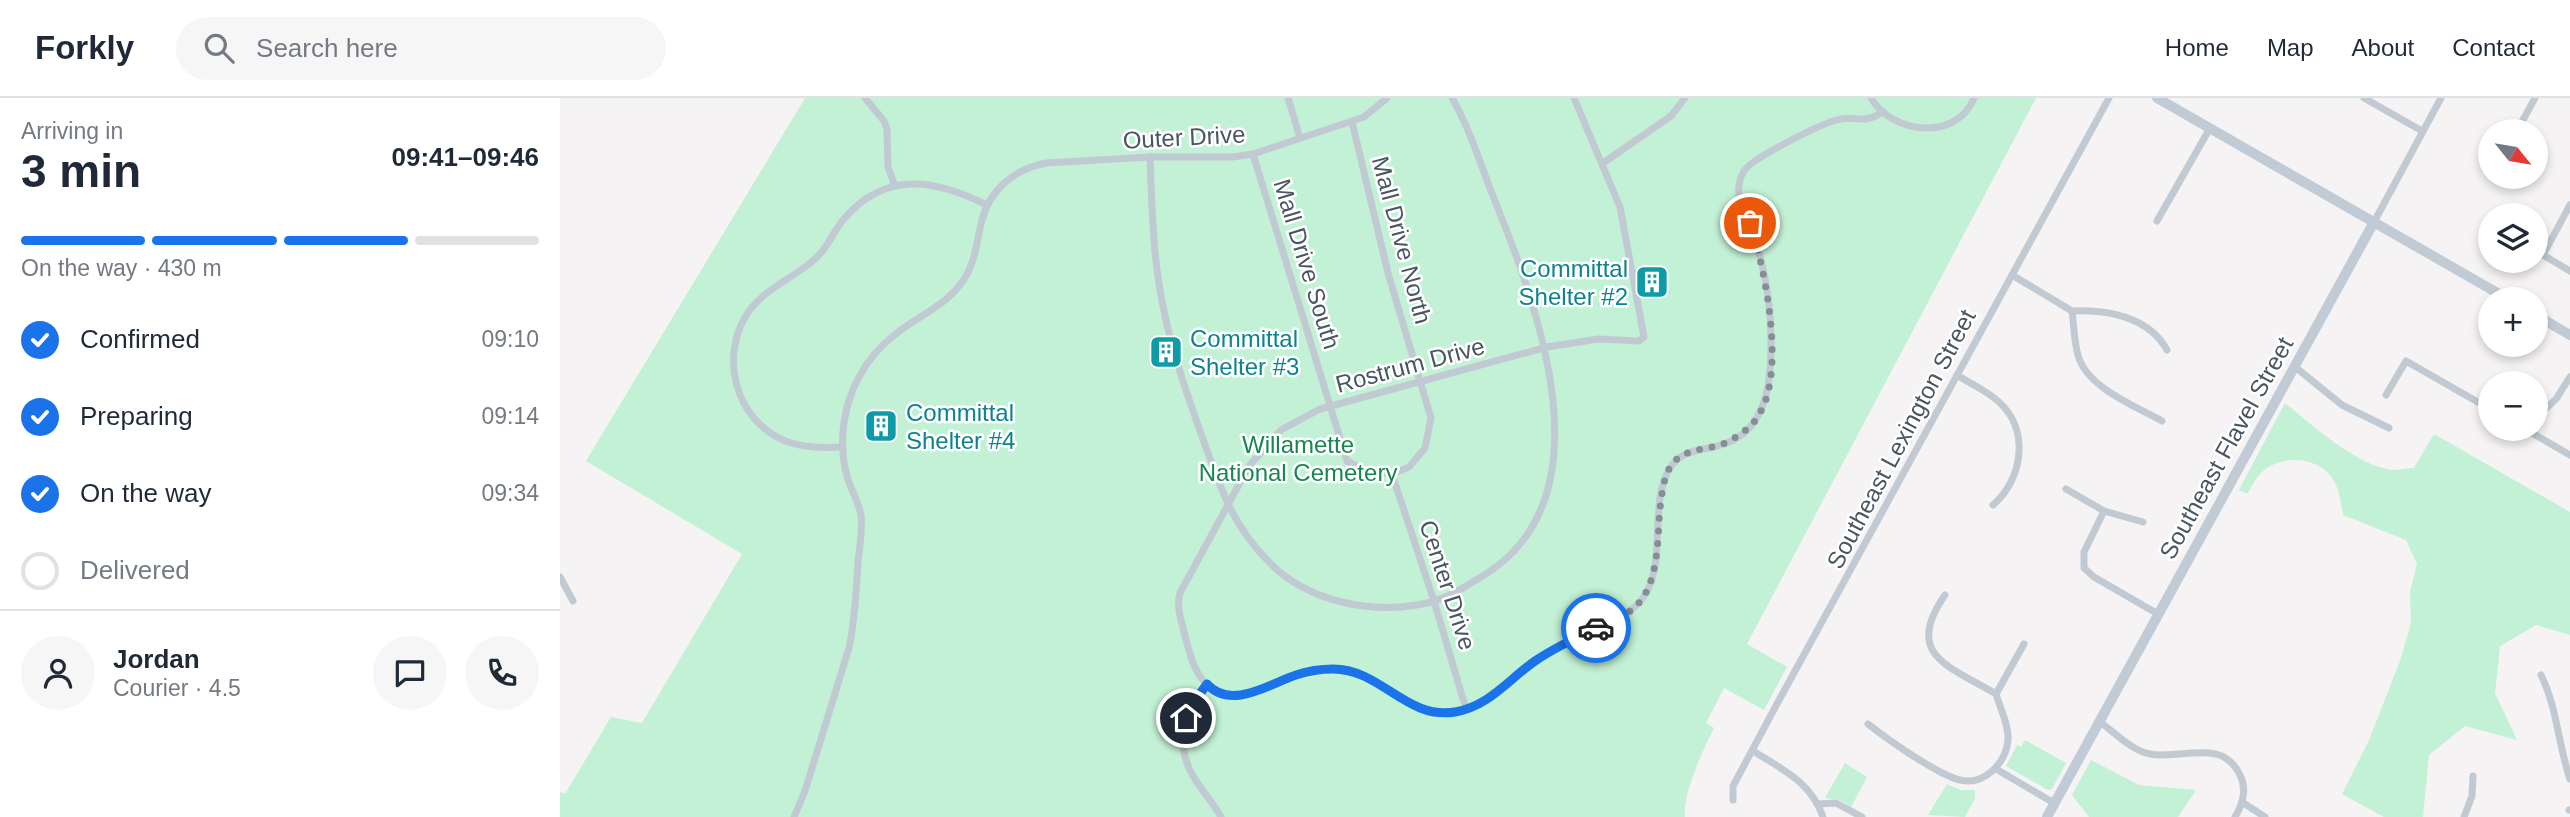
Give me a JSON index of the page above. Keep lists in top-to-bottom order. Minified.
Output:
{"streets":{"street":["Outer Drive","Mall Drive North","Mall Drive South","Rostrum Drive","Southeast Lexington Street","Southeast Flavel Street","Center Drive"]},"crossings":[["Outer Drive","Mall Drive North"],["Outer Drive","Mall Drive South"],["Mall Drive North","Mall Drive South"],["Mall Drive North","Rostrum Drive"],["Mall Drive North","Center Drive"],["Mall Drive South","Rostrum Drive"],["Mall Drive South","Center Drive"]],"parks":["Willamette National Cemetery"],"places":{"building":["Committal Shelter #2","Committal Shelter #3","Committal Shelter #4"]},"north":"bottom right","page":{"header":"Forkly","search":"Search here","nav":["Home","Map","About","Contact"],"heading":["3 min","Arriving in","09:41–09:46"],"panel":["Jordan","Courier · 4.5"],"map_buttons":["+","−"],"bar":"On the way · 430 m","list":[["Confirmed","09:10"],["Preparing","09:14"],["On the way","09:34"],"Delivered"]}}
